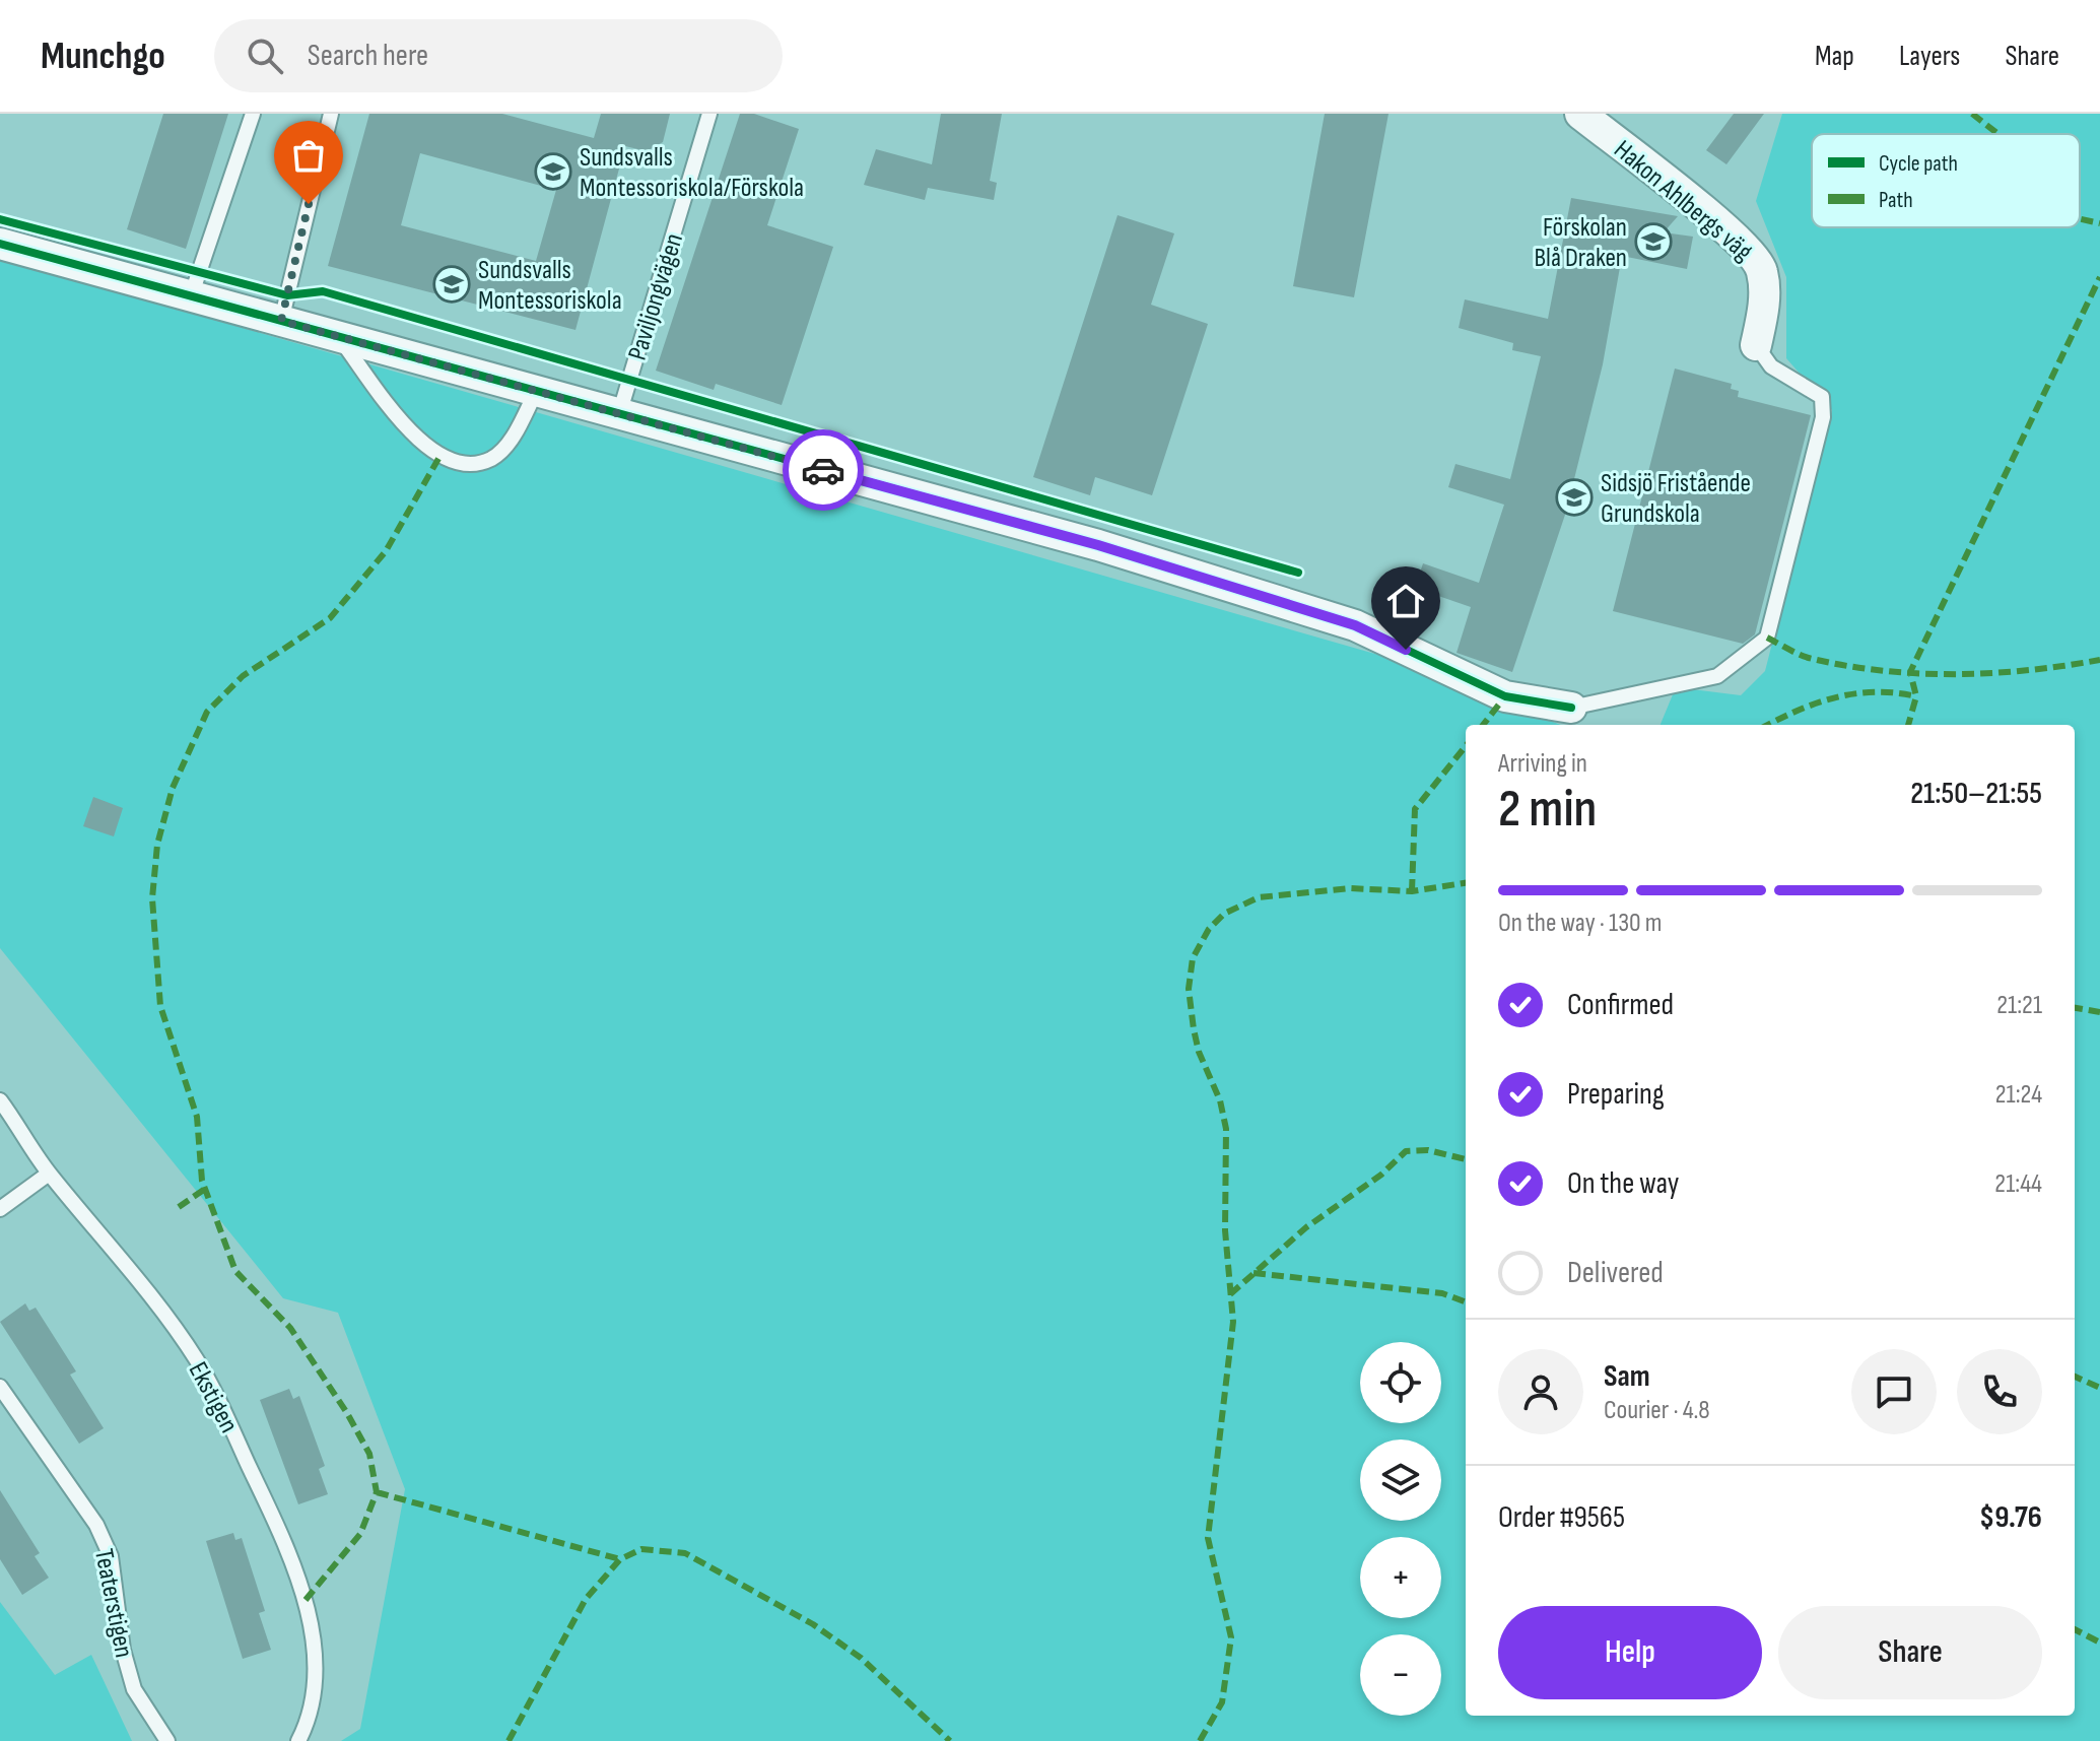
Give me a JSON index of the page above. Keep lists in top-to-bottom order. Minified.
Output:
{"streets":{"street":["Hakon Ahlbergs väg"],"lane":["Paviljongvägen","Ekstigen","Teaterstigen"]},"places":{"school or university":["Sundsvalls Montessoriskola/Förskola","Förskolan Blå Draken","Sundsvalls Montessoriskola","Sidsjö Fristående Grundskola"]},"legend":["Cycle path","Path"],"page":{"header":"Munchgo","search":"Search here","nav":["Map","Layers","Share"],"heading":["2 min","Arriving in","21:50–21:55"],"panel":["Sam","Courier · 4.8","Order #9565","$9.76"],"bar":"On the way · 130 m","list":[["Confirmed","21:21"],["Preparing","21:24"],["On the way","21:44"],"Delivered"],"map_buttons":["+","−"],"buttons":["Help","Share"]}}
